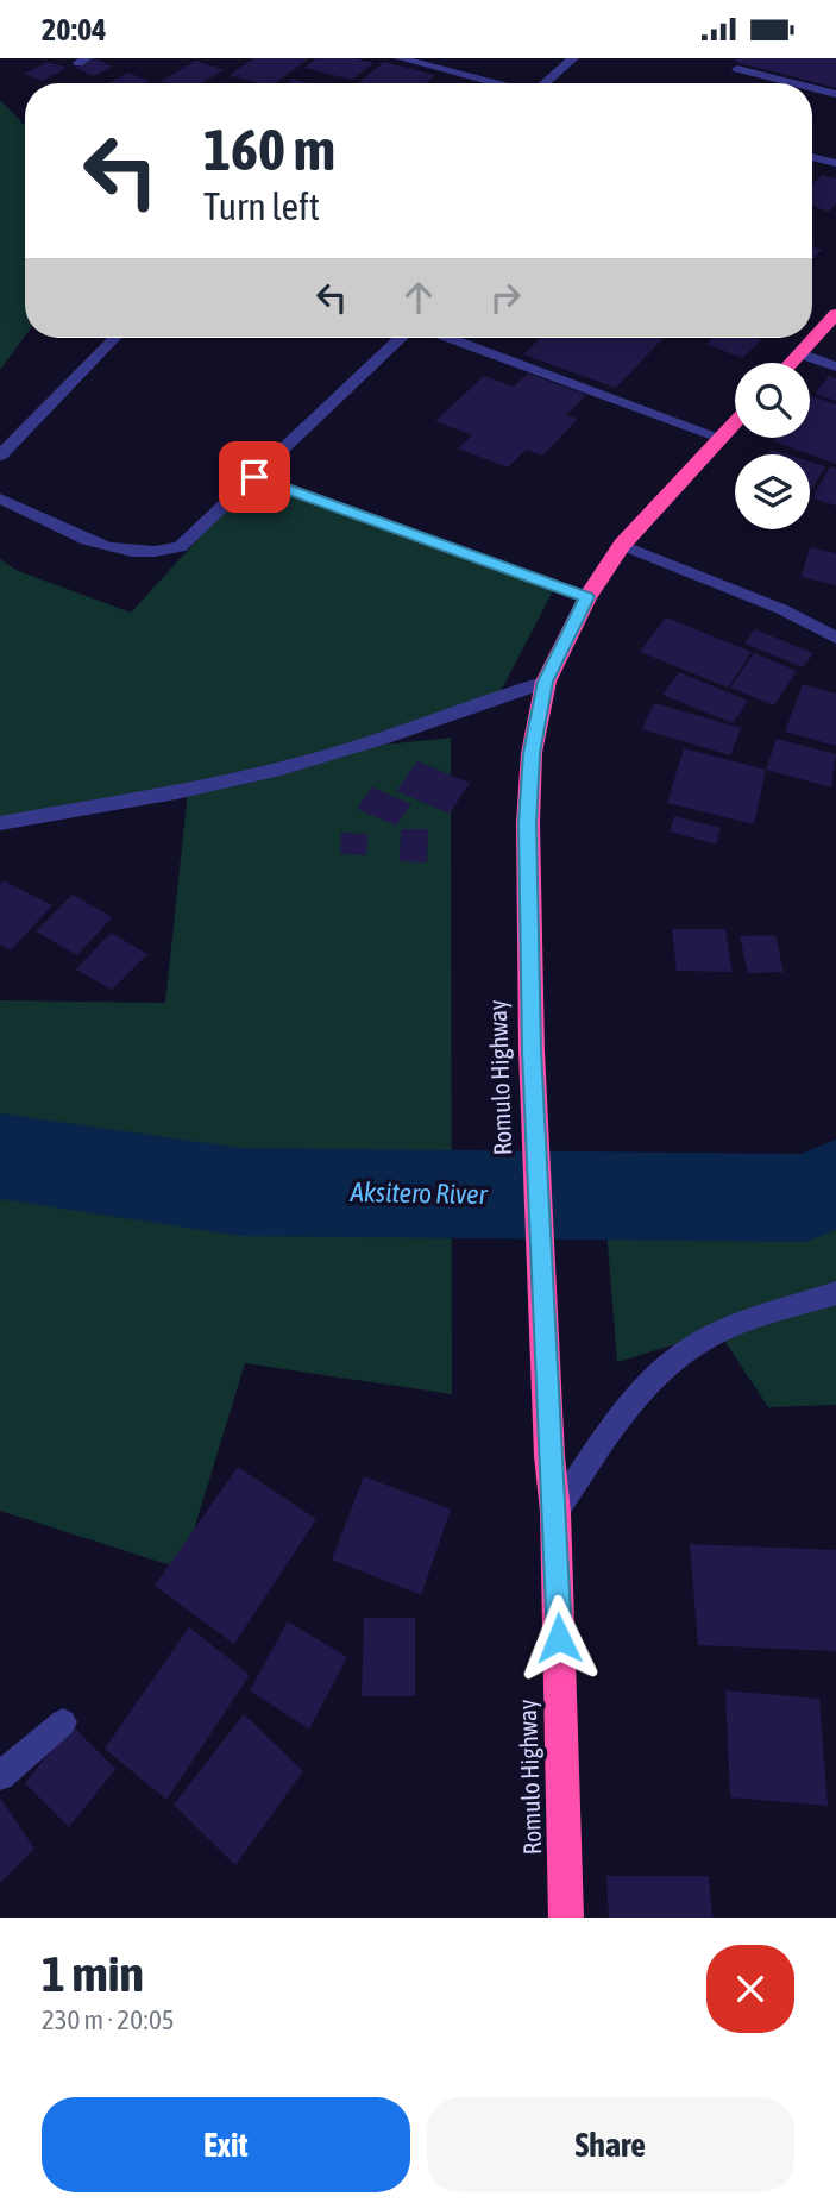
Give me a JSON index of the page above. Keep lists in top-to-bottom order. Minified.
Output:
{"streets":{"highway":["Romulo Highway"]},"water":["Aksitero River"],"page":{"status":"20:04","turn":["160 m","Turn left"],"heading":["1 min","230 m · 20:05"],"buttons":["Exit","Share"]}}
